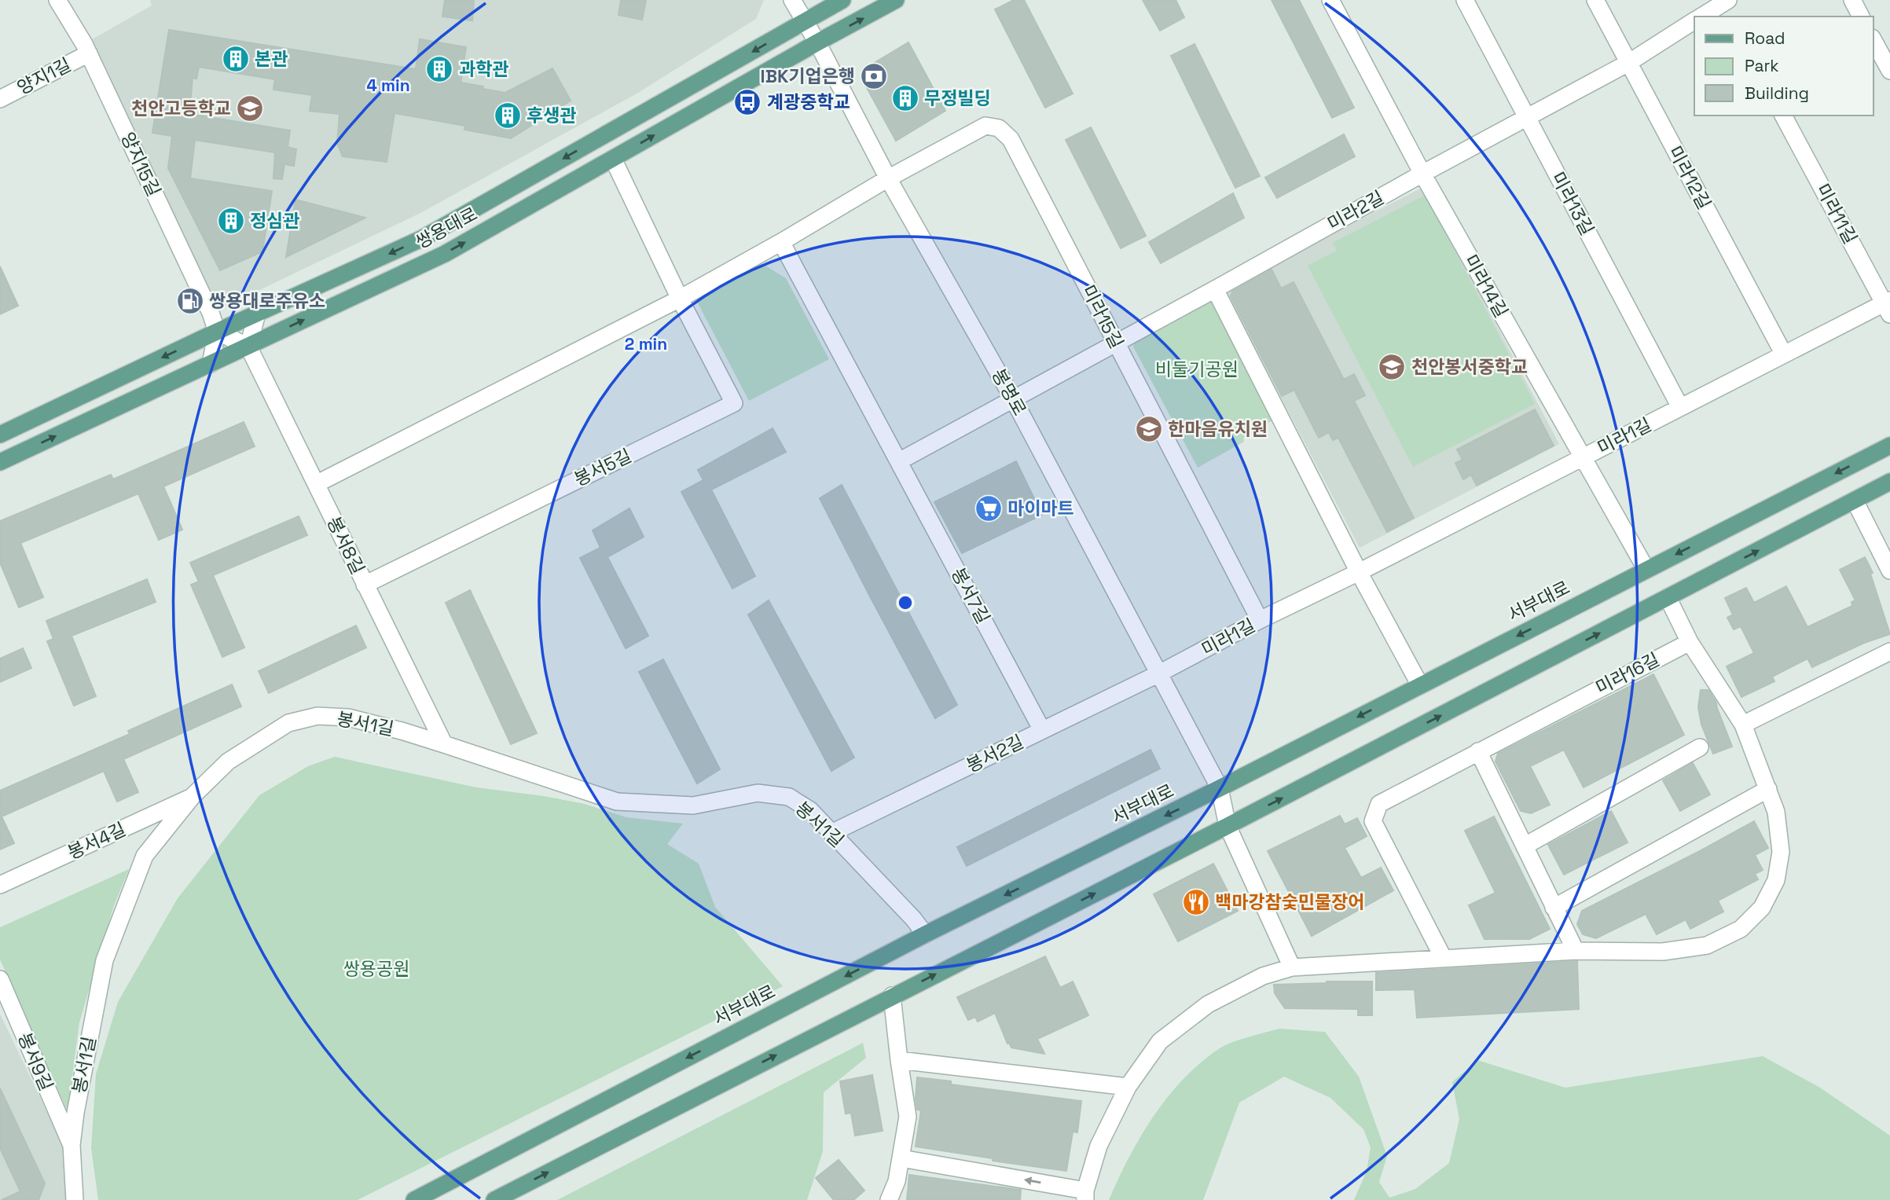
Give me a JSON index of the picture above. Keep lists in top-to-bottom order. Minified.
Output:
{"streets":{"main road":["쌍용대로","서부대로"],"street":["양지1길","양지15길","미라12길","미라13길","미라2길","미라11길","미라14길","미라15길","봉명로","미라1길","봉서5길","봉서8길","봉서7길","미라16길","봉서1길","봉서2길","봉서4길","봉서9길"]},"crossings":[["양지1길","양지15길"],["양지15길","쌍용대로"],["미라12길","미라2길"],["미라12길","미라1길"],["미라13길","미라2길"],["미라13길","미라1길"],["미라2길","미라14길"],["미라2길","미라15길"],["미라2길","봉명로"],["미라11길","미라1길"],["쌍용대로","봉명로"],["쌍용대로","봉서5길"],["쌍용대로","봉서8길"],["미라14길","미라1길"],["미라14길","서부대로"],["미라15길","봉명로"],["미라15길","미라1길"],["봉명로","미라1길"],["봉명로","서부대로"],["봉명로","봉서2길"],["미라1길","봉서2길"],["봉서5길","봉서8길"],["봉서8길","봉서1길"],["봉서7길","봉서2길"],["서부대로","봉서1길"],["봉서1길","봉서2길"],["봉서1길","봉서4길"],["봉서1길","봉서9길"]],"parks":["비둘기공원","쌍용공원"],"places":{"building":["본관","과학관","무정빌딩","후생관","정심관"],"bank":["IBK기업은행"],"bus stop":["계광중학교"],"school or university":["천안고등학교","천안봉서중학교","한마음유치원"],"fuel station":["쌍용대로주유소"],"supermarket":["마이마트"],"restaurant":["백마강참숯민물장어"]},"legend":["Road","Park","Building"],"rings":["4 min","2 min"]}
